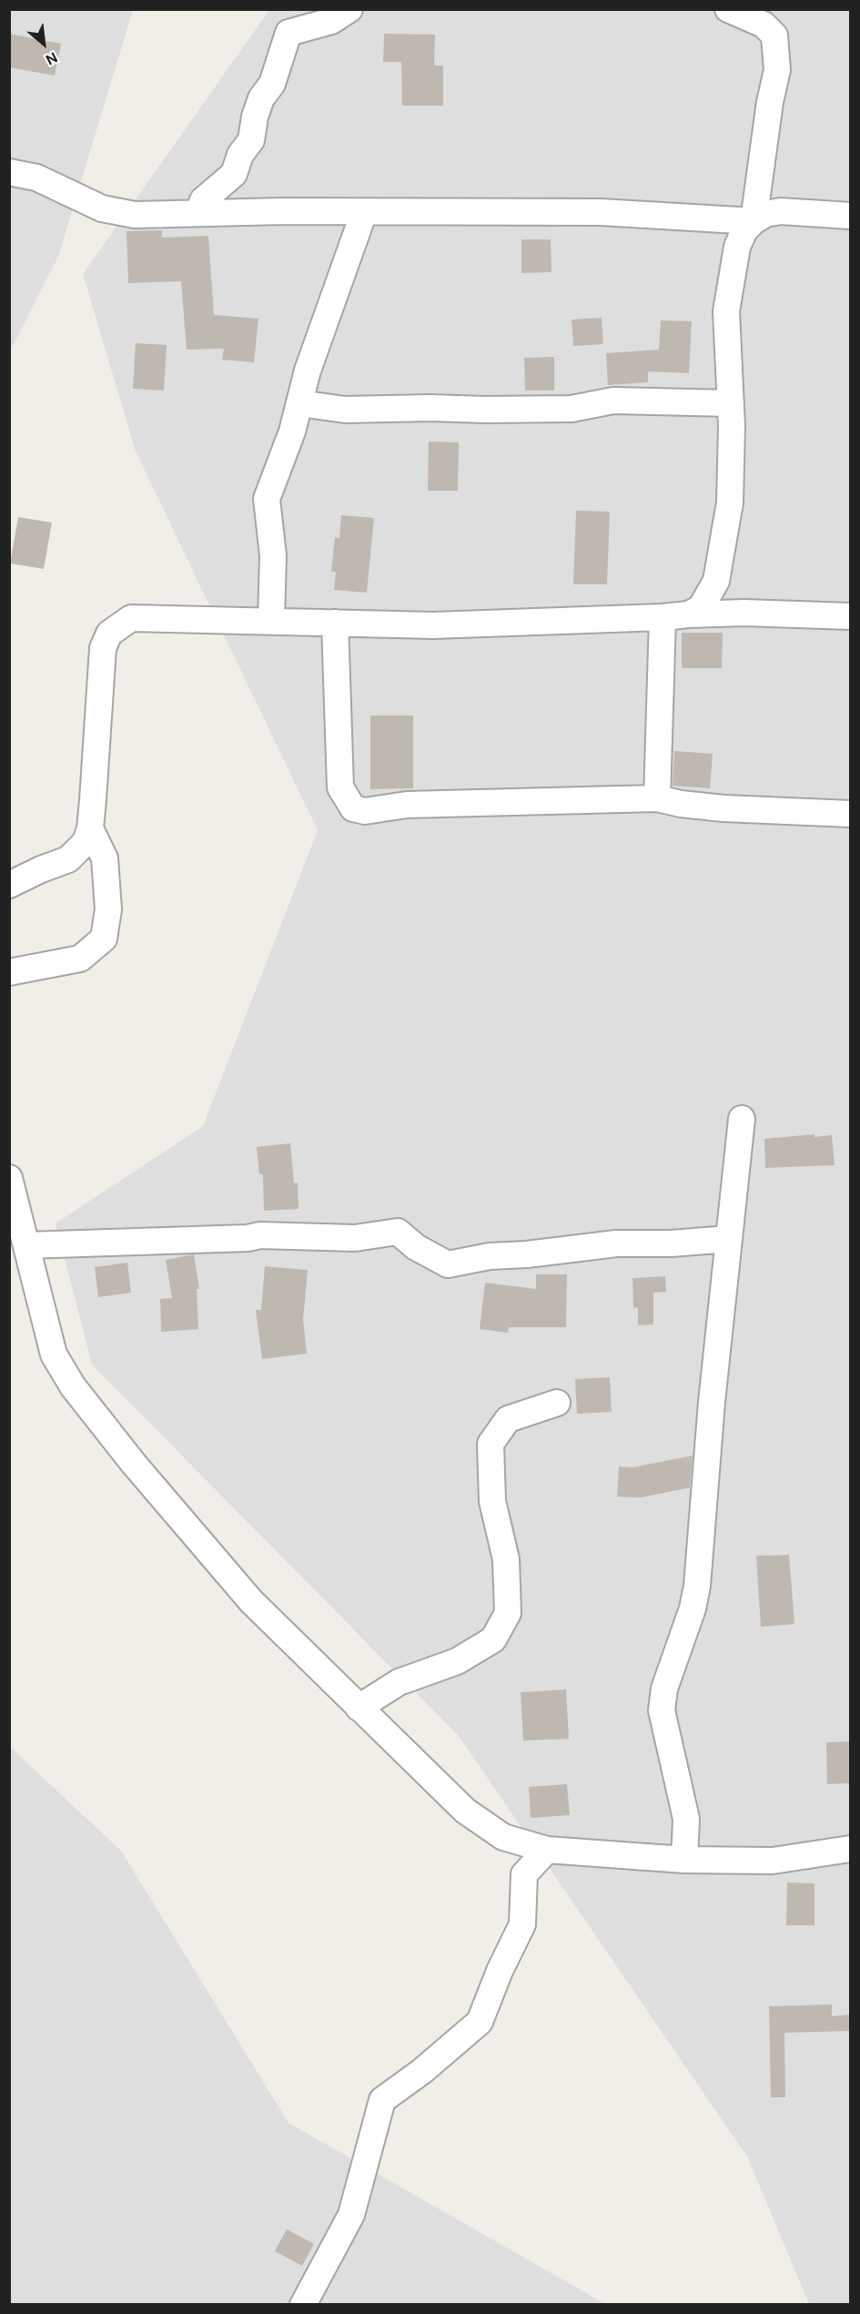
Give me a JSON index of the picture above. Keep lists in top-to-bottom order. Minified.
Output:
{"north":"bottom right"}
